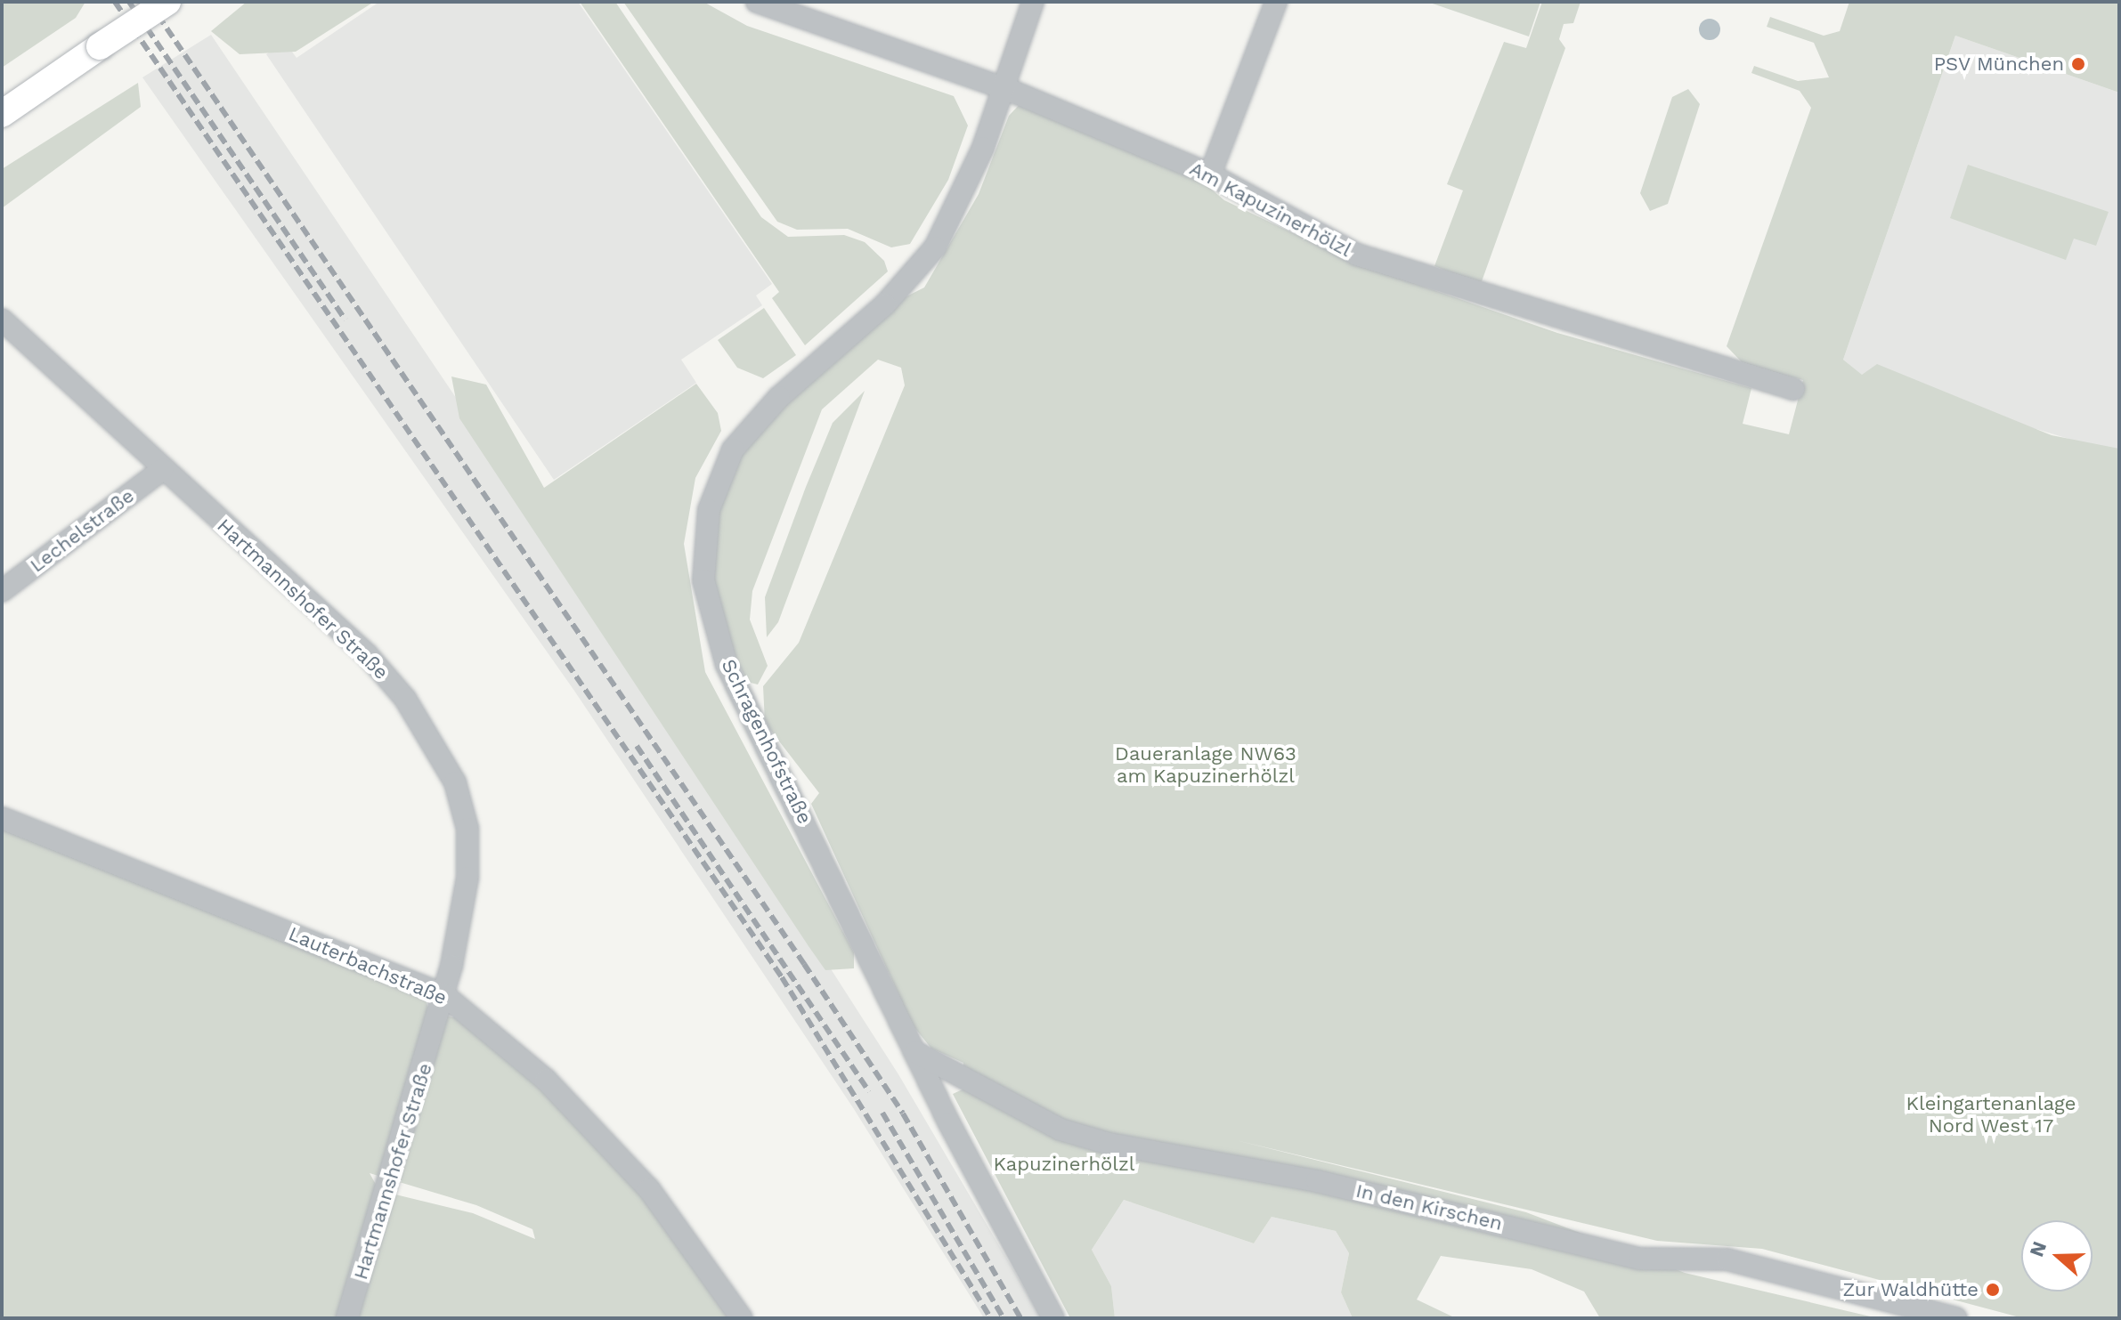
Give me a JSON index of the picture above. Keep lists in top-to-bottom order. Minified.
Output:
{"streets":{"street":["Am Kapuzinerhölzl","Lechelstraße","Hartmannshofer Straße","Schragenhofstraße","Lauterbachstraße","In den Kirschen"]},"crossings":[["Am Kapuzinerhölzl","Schragenhofstraße"],["Lechelstraße","Hartmannshofer Straße"],["Hartmannshofer Straße","Lauterbachstraße"],["Schragenhofstraße","In den Kirschen"]],"parks":["Daueranlage NW63 am Kapuzinerhölzl","Kleingartenanlage Nord West 17","Kapuzinerhölzl"],"places":["PSV München","Zur Waldhütte"],"north":"left"}
